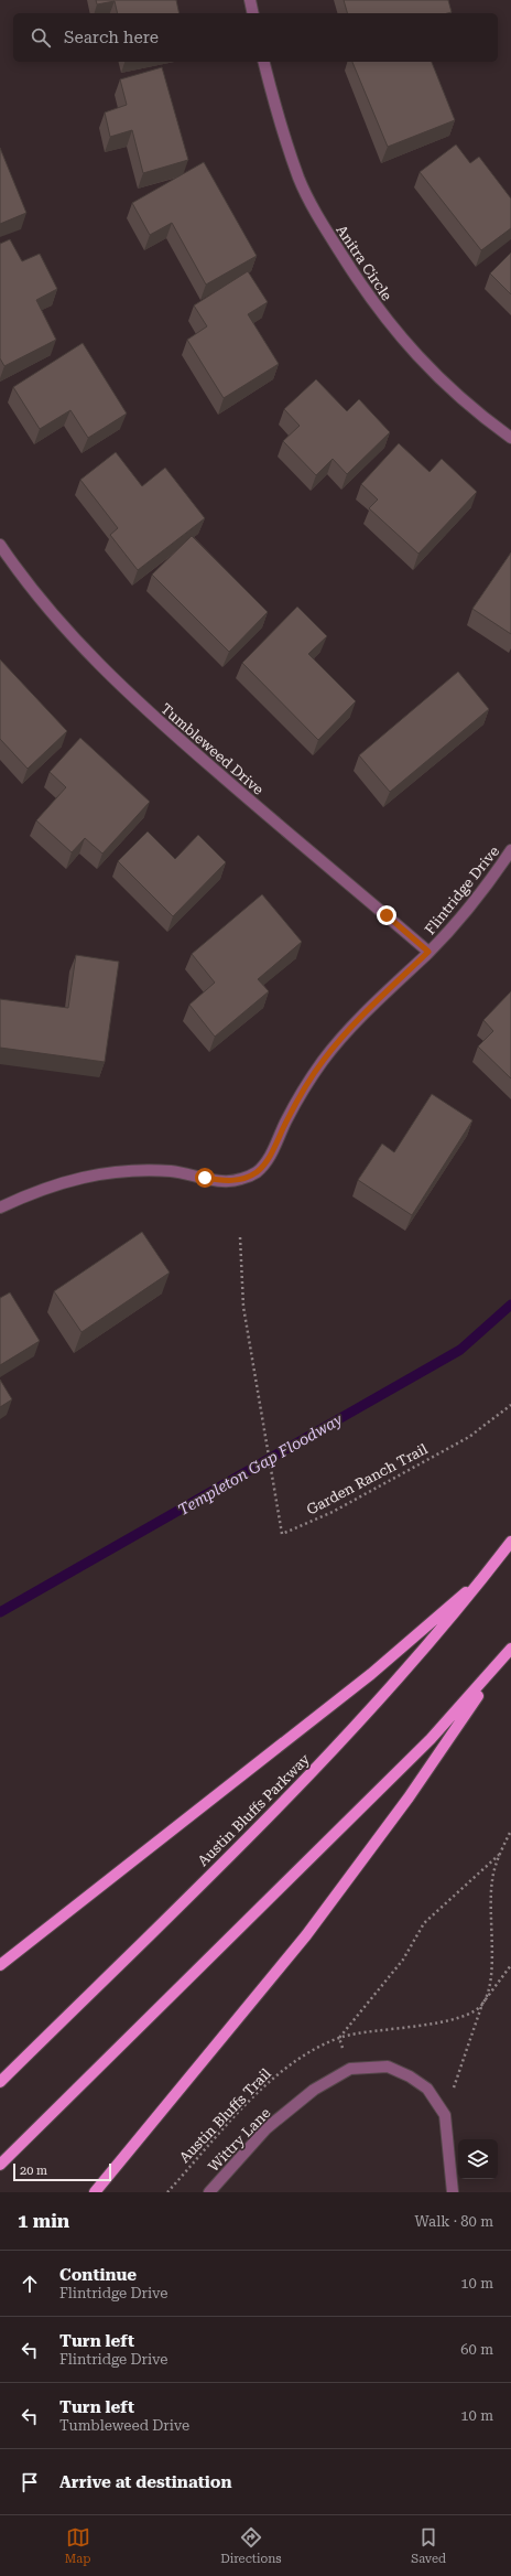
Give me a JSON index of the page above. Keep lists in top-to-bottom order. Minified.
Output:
{"streets":{"main road":["Austin Bluffs Parkway"],"street":["Anitra Circle","Tumbleweed Drive","Flintridge Drive","Wittry Lane"],"path":["Garden Ranch Trail","Austin Bluffs Trail"]},"crossings":[["Tumbleweed Drive","Flintridge Drive"]],"water":["Templeton Gap Floodway"],"scale_bar":"20 m","page":{"search":"Search here","scale":"20 m","heading":["1 min","Walk · 80 m"],"list":[["Continue","Flintridge Drive","10 m"],["Turn left","Flintridge Drive","60 m"],["Turn left","Tumbleweed Drive","10 m"],"Arrive at destination"],"nav":["Map","Directions","Saved"]}}
